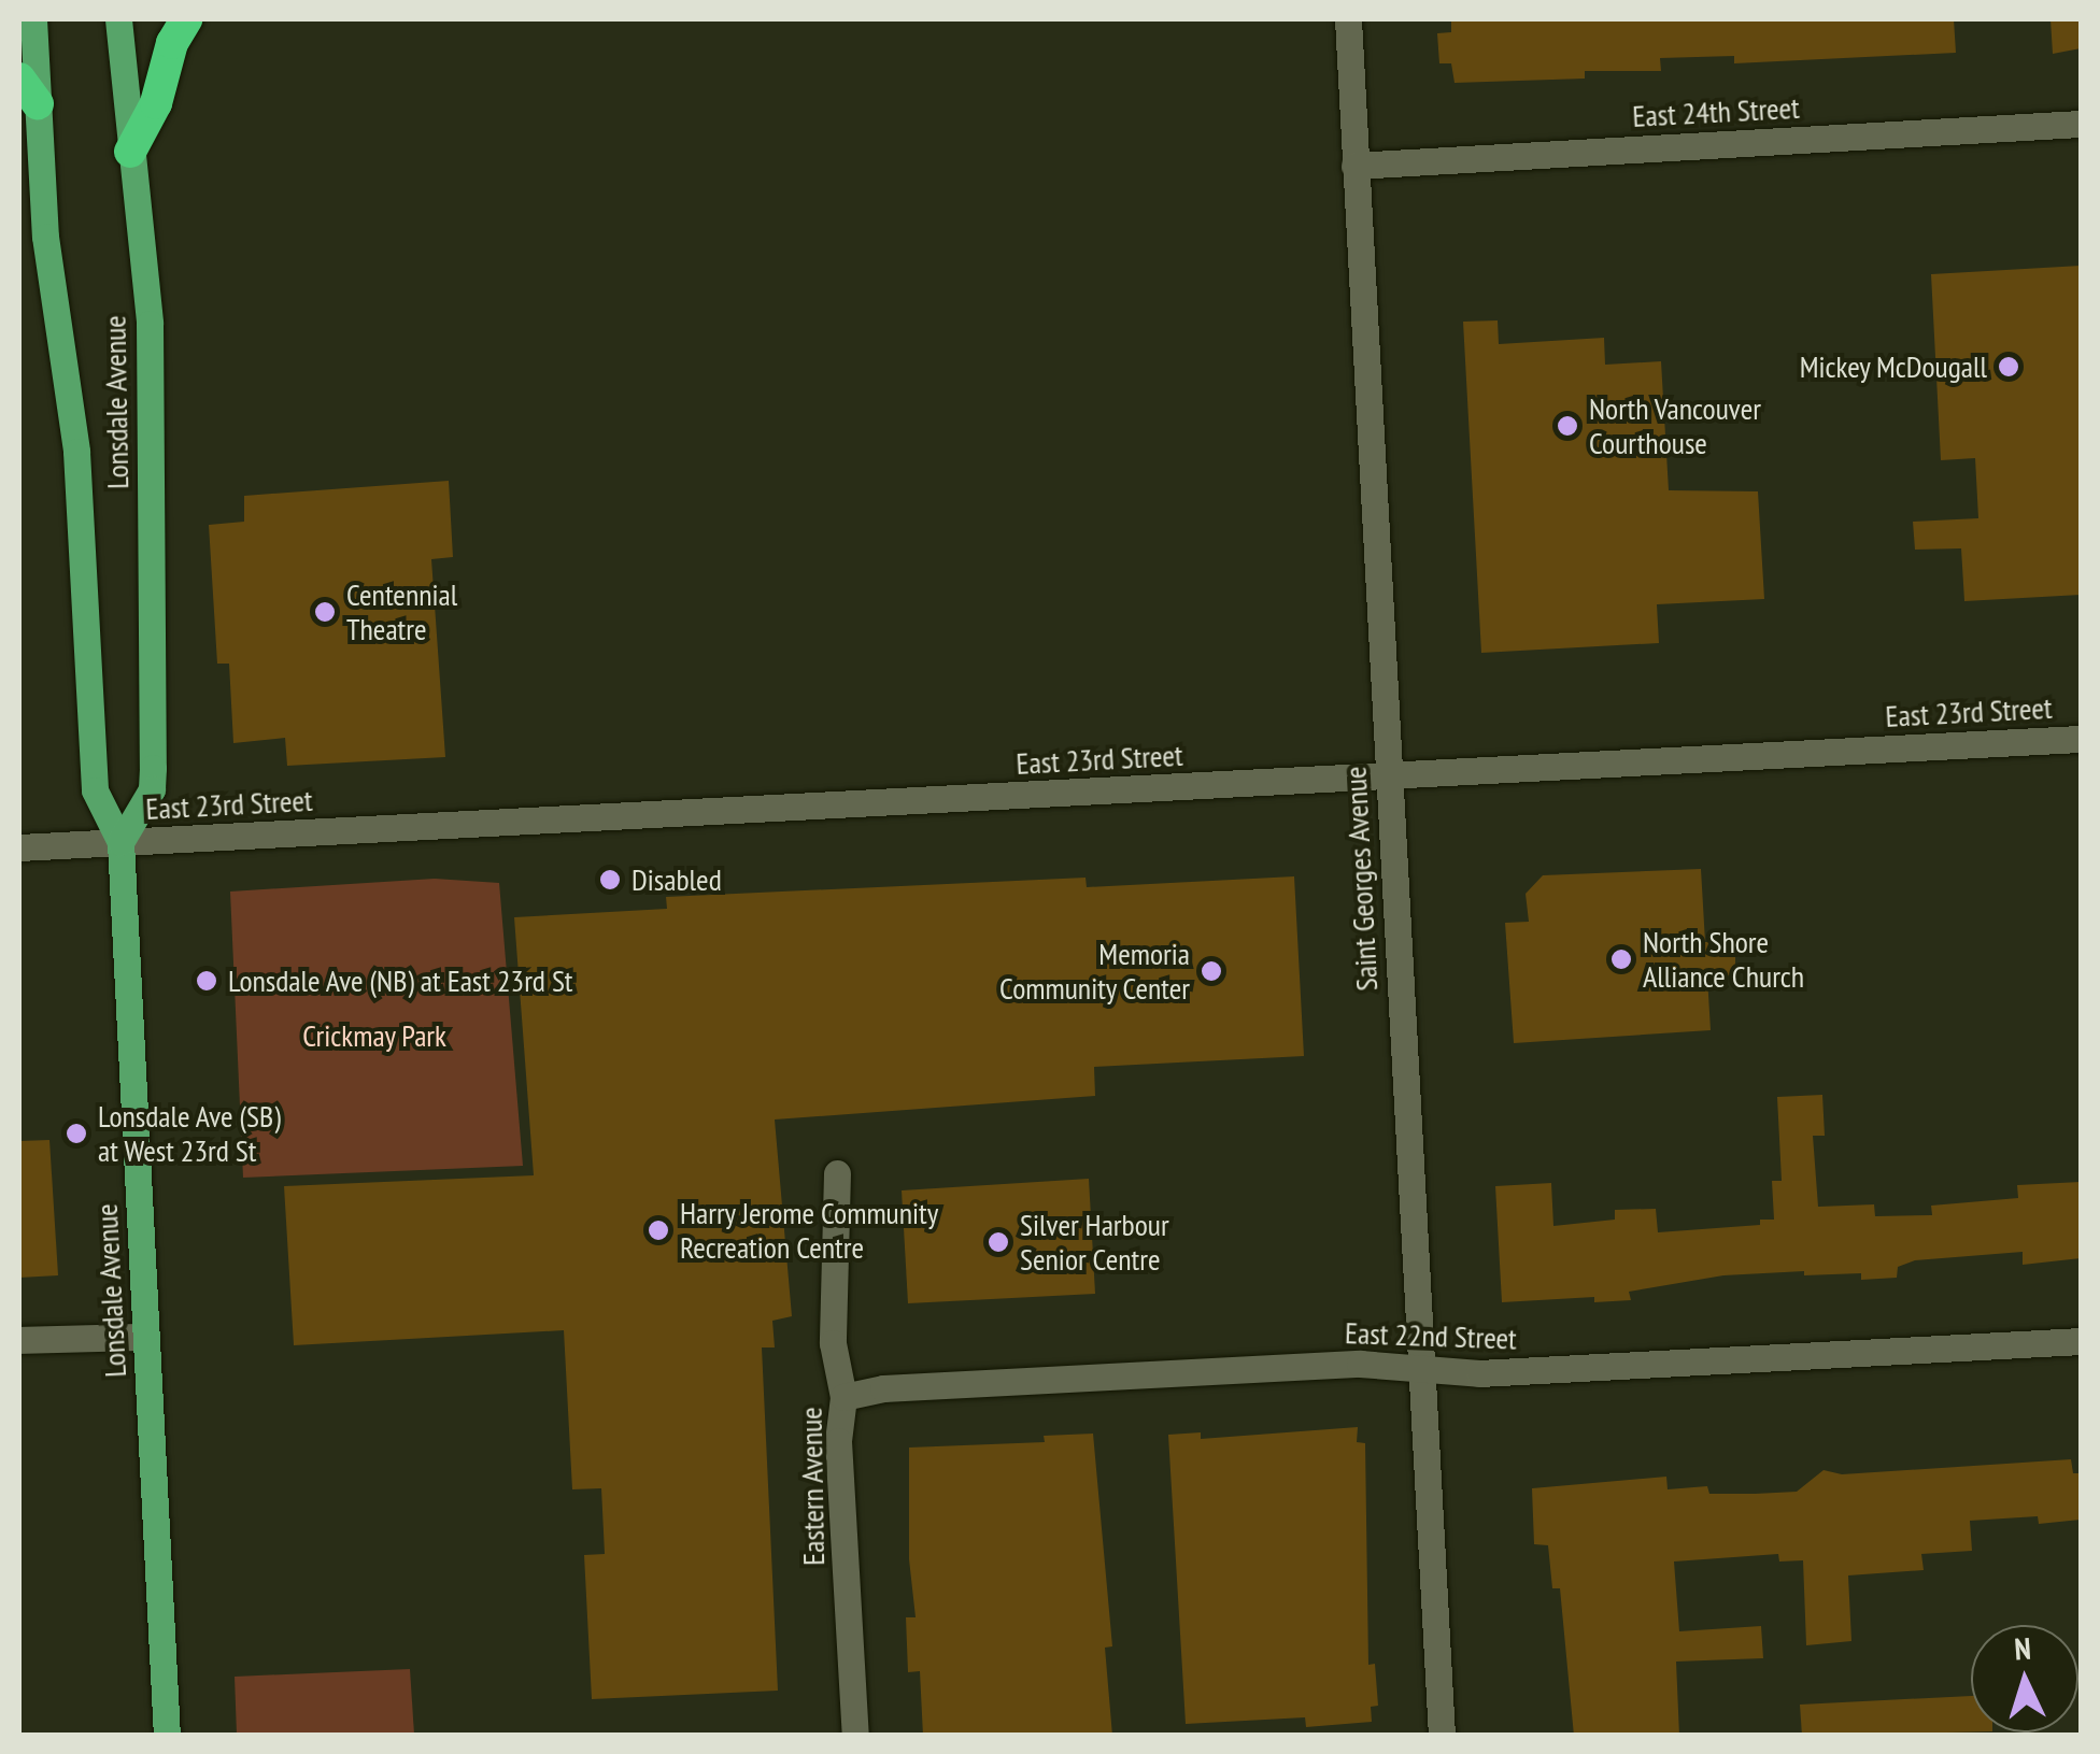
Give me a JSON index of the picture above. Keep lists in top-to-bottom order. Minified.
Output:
{"streets":{"main road":["Lonsdale Avenue"],"street":["East 24th Street","East 23rd Street","Saint Georges Avenue","East 22nd Street","Eastern Avenue"]},"crossings":[["East 24th Street","Saint Georges Avenue"],["Lonsdale Avenue","East 23rd Street"],["East 23rd Street","Saint Georges Avenue"],["Saint Georges Avenue","East 22nd Street"],["East 22nd Street","Eastern Avenue"]],"parks":["Crickmay Park"],"places":["Mickey McDougall","North Vancouver Courthouse","Centennial Theatre","Disabled","North Shore Alliance Church","Memoria Community Center","Lonsdale Ave (NB) at East 23rd St","Lonsdale Ave (SB) at West 23rd St","Harry Jerome Community Recreation Centre","Silver Harbour Senior Centre"],"north":"top"}
